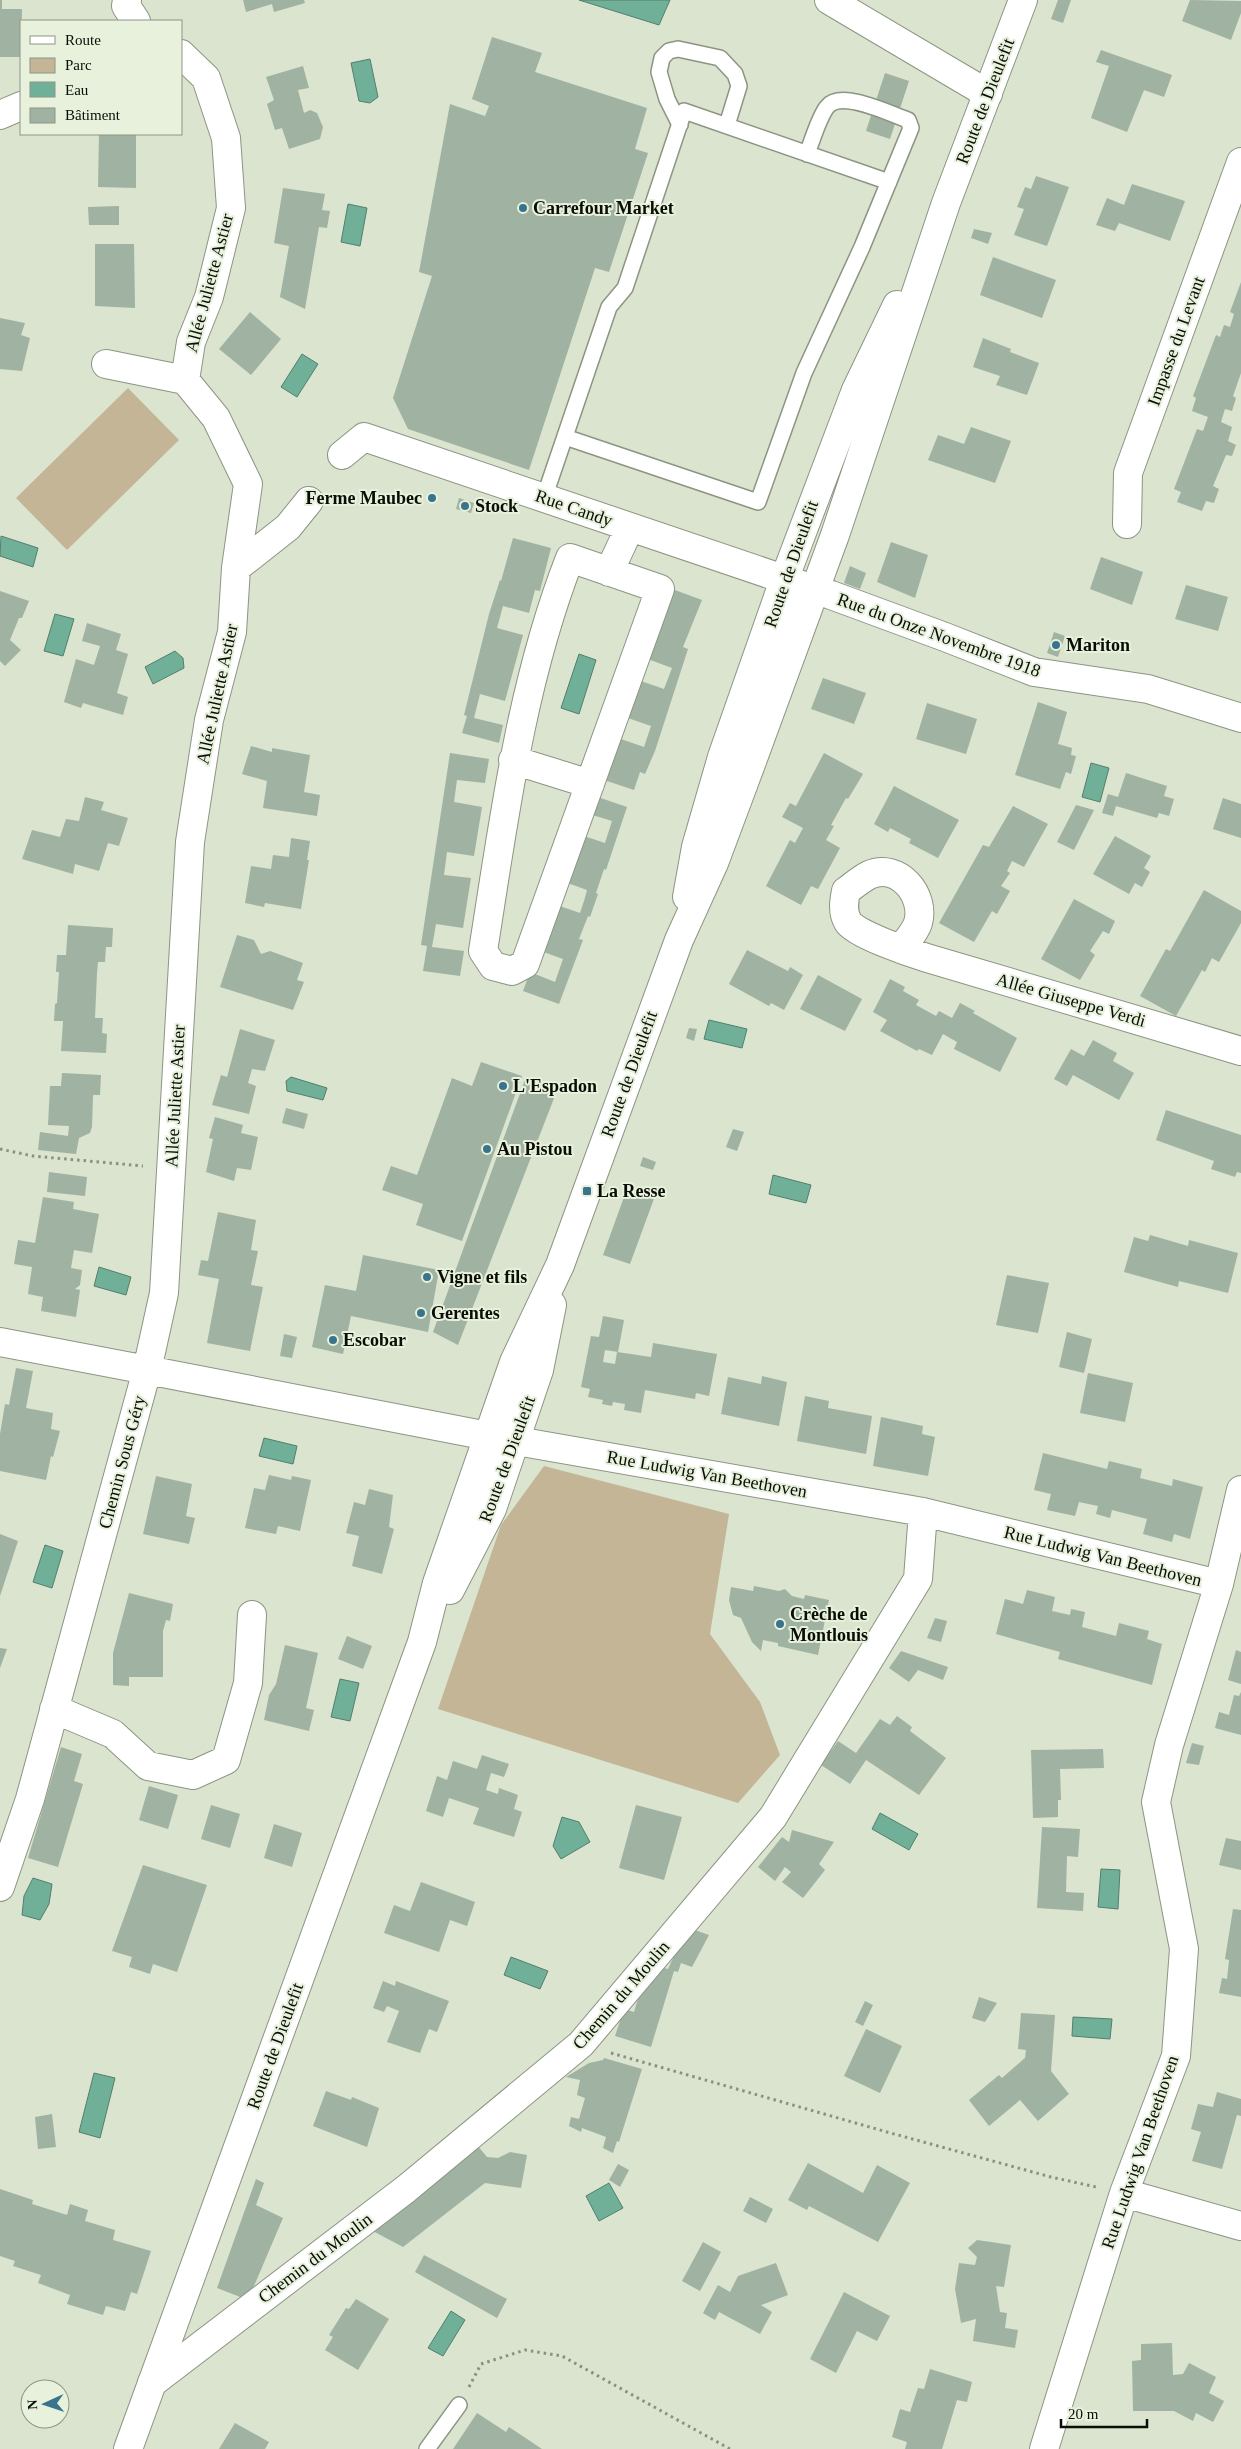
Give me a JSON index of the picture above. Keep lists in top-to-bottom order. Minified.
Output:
{"streets":{"street":["Route de Dieulefit","Allée Juliette Astier","Impasse du Levant","Rue Candy","Rue du Onze Novembre 1918","Allée Giuseppe Verdi","Chemin Sous Géry","Rue Ludwig Van Beethoven","Chemin du Moulin"]},"crossings":[["Route de Dieulefit","Rue Candy"],["Route de Dieulefit","Rue du Onze Novembre 1918"],["Route de Dieulefit","Rue Ludwig Van Beethoven"],["Route de Dieulefit","Chemin du Moulin"],["Allée Juliette Astier","Chemin Sous Géry"],["Rue Candy","Rue du Onze Novembre 1918"],["Rue Ludwig Van Beethoven","Chemin du Moulin"]],"places":{"other":["Carrefour Market","Ferme Maubec","Stock","Mariton","L'Espadon","Au Pistou","Vigne et fils","Gerentes","Escobar","Crèche de Montlouis"],"transit":["La Resse"]},"legend":["Route","Parc","Eau","Bâtiment"],"scale_bar":"20 m","north":"left"}
